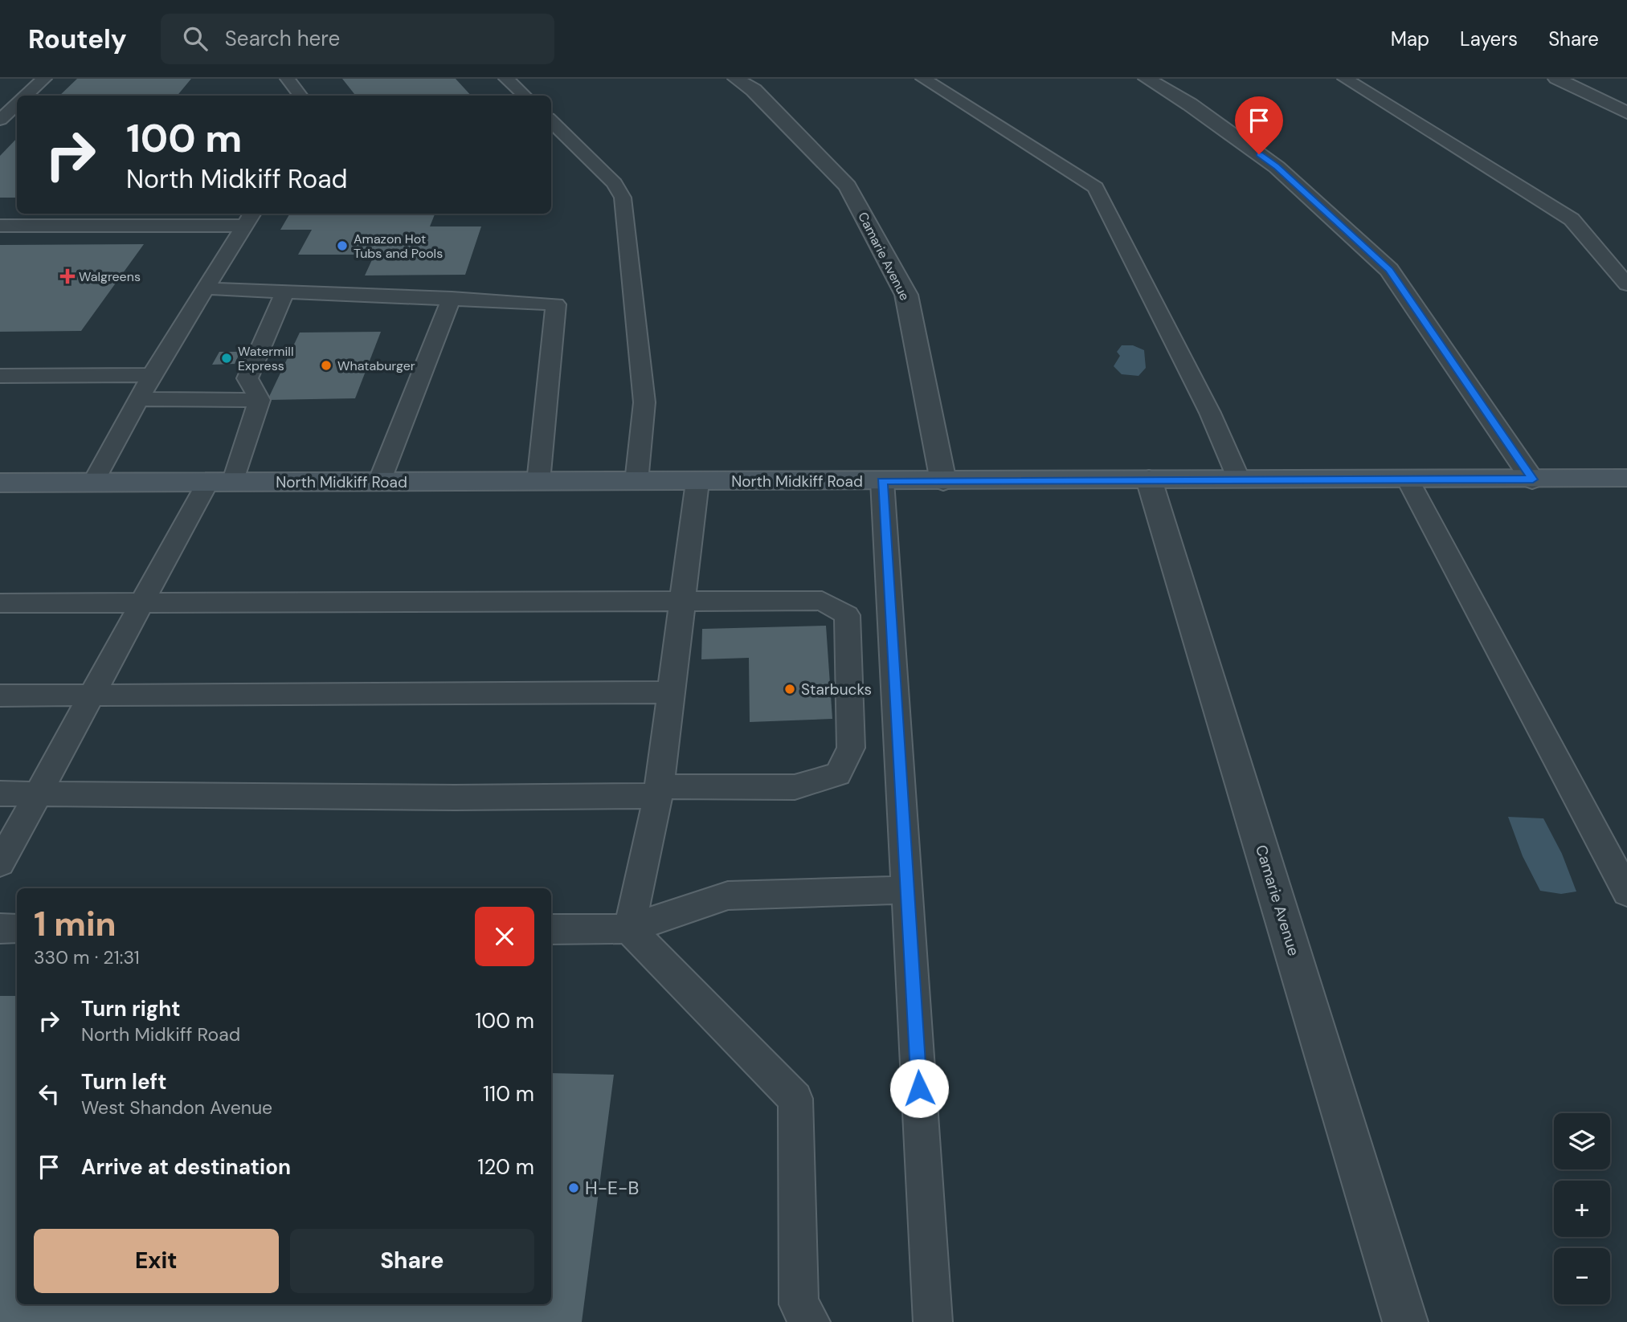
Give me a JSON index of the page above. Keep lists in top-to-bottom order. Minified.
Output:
{"streets":{"main road":["North Midkiff Road"],"street":["Camarie Avenue"]},"crossings":[["Camarie Avenue","North Midkiff Road"]],"places":{"other":["Amazon Hot Tubs and Pools","Watermill Express","Whataburger","Starbucks","H-E-B"],"health":["Walgreens"]},"page":{"header":"Routely","search":"Search here","nav":["Map","Layers","Share"],"turn":["100 m","North Midkiff Road"],"heading":["1 min","330 m · 21:31"],"list":[{"name":"Turn right","note":"North Midkiff Road","value":"100 m"},{"name":"Turn left","note":"West Shandon Avenue","value":"110 m"},{"name":"Arrive at destination","value":"120 m"}],"map_buttons":["+","−"],"buttons":["Exit","Share"]}}
